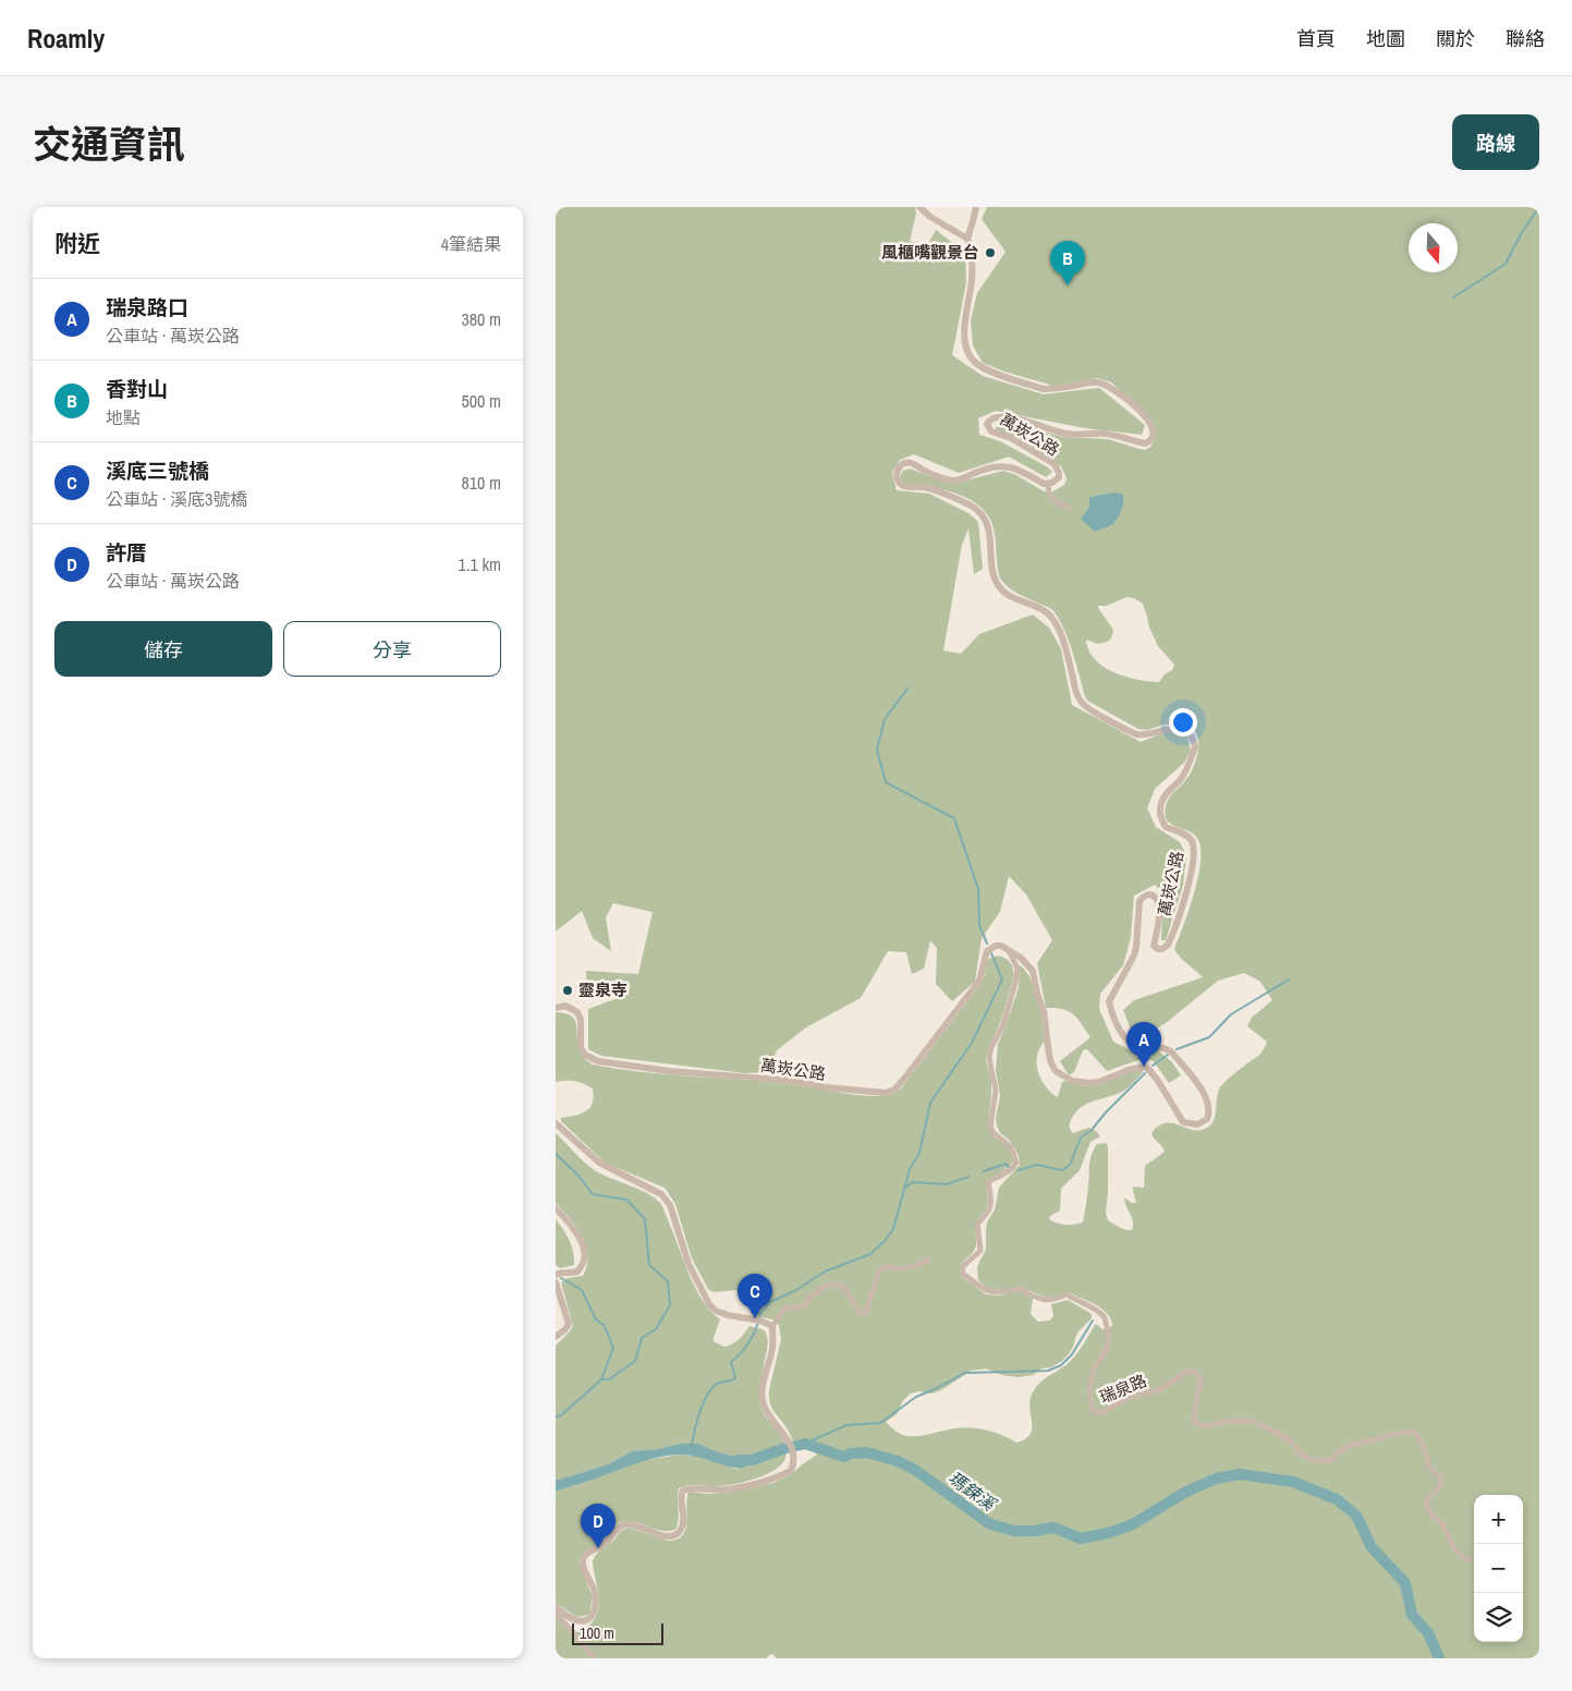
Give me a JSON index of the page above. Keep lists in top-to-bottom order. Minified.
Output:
{"streets":{"street":["萬崁公路","瑞泉路"]},"crossings":[["萬崁公路","瑞泉路"]],"water":["瑪鋉溪"],"places":["風櫃嘴觀景台","靈泉寺"],"scale_bar":"100 m","north":"bottom","page":{"header":"Roamly","nav":["首頁","地圖","關於","聯絡"],"title":"交通資訊","buttons":["路線",["儲存","分享"]],"heading":["附近","4筆結果"],"pins":["B","A","C","D"],"list":[{"mark":"A","name":"瑞泉路口","note":"公車站 · 萬崁公路","value":"380 m"},{"mark":"B","name":"香對山","note":"地點","value":"500 m"},{"mark":"C","name":"溪底三號橋","note":"公車站 · 溪底3號橋","value":"810 m"},{"mark":"D","name":"許厝","note":"公車站 · 萬崁公路","value":"1.1 km"}],"map_buttons":["+","−"],"scale":"100 m"}}
